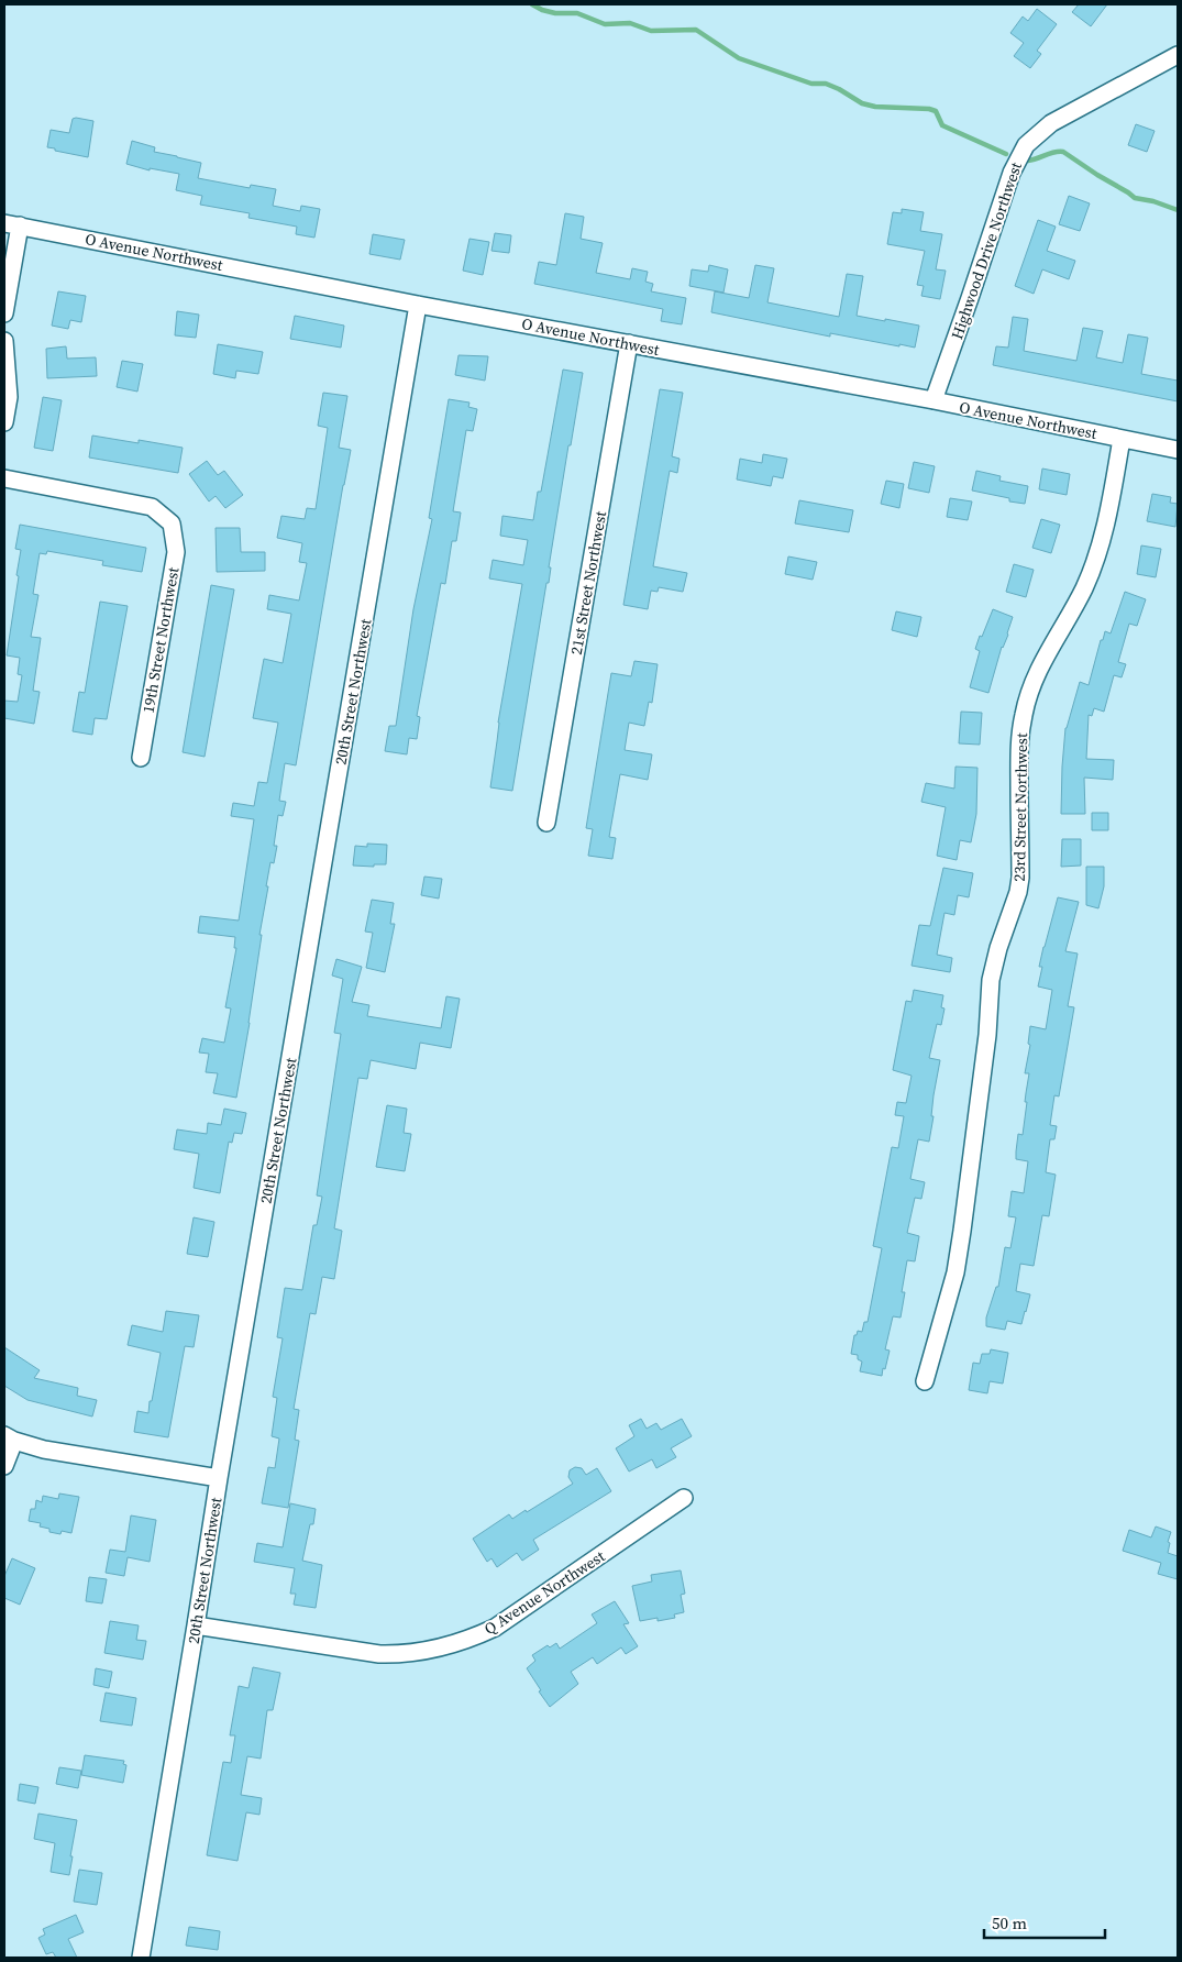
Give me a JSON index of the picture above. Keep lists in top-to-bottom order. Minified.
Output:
{"streets":{"street":["Highwood Drive Northwest","O Avenue Northwest","21st Street Northwest","19th Street Northwest","20th Street Northwest","23rd Street Northwest","Q Avenue Northwest"]},"crossings":[["Highwood Drive Northwest","O Avenue Northwest"],["O Avenue Northwest","21st Street Northwest"],["O Avenue Northwest","20th Street Northwest"],["O Avenue Northwest","23rd Street Northwest"],["20th Street Northwest","Q Avenue Northwest"]],"scale_bar":"50 m"}
